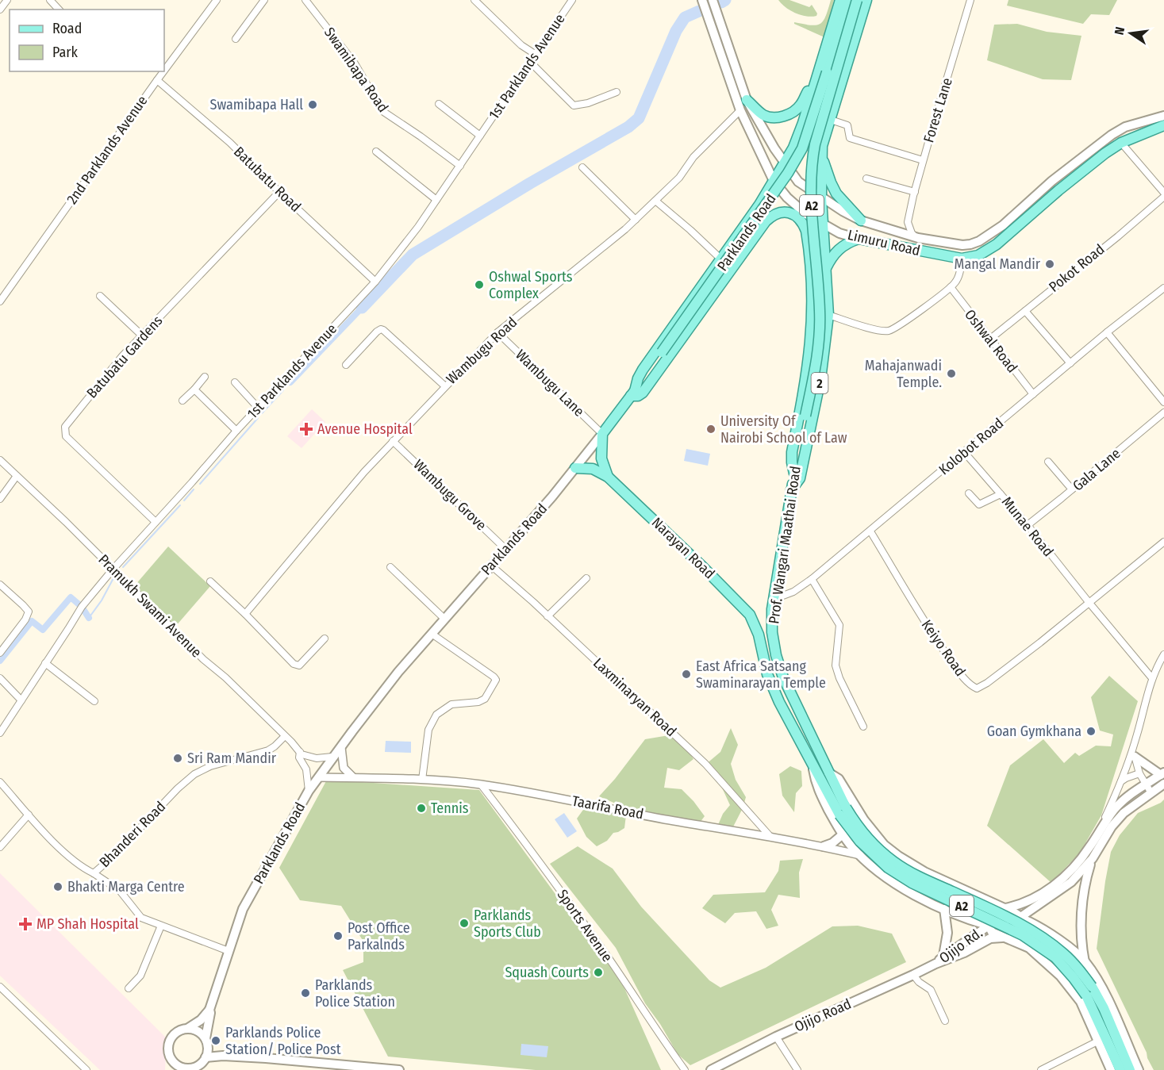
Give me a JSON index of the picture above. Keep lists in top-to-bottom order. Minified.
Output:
{"streets":{"main road":["A2","Parklands Road","Limuru Road","2","Prof. Wangari Maathai Road","Narayan Road","Ojijo Rd.","Ojijo Road"],"street":["1st Parklands Avenue","Swamibapa Road","Forest Lane","2nd Parklands Avenue","Batubatu Road","Pokot Road","Oshwal Road","Wambugu Road","Batubatu Gardens","Wambugu Lane","Kolobot Road","Gala Lane","Wambugu Grove","Munae Road","Pramukh Swami Avenue","Keiyo Road","Laxminaryan Road","Taarifa Road","Bhanderi Road","Sports Avenue"]},"crossings":[["1st Parklands Avenue","Swamibapa Road"],["1st Parklands Avenue","Batubatu Road"],["1st Parklands Avenue","Batubatu Gardens"],["1st Parklands Avenue","Pramukh Swami Avenue"],["2nd Parklands Avenue","Batubatu Road"],["Batubatu Road","Batubatu Gardens"],["Parklands Road","Wambugu Lane"],["Parklands Road","Wambugu Grove"],["Parklands Road","Pramukh Swami Avenue"],["Parklands Road","Laxminaryan Road"],["Parklands Road","Taarifa Road"],["Limuru Road","Wambugu Road"],["Limuru Road","2"],["Pokot Road","Oshwal Road"],["Oshwal Road","Kolobot Road"],["Wambugu Road","Wambugu Lane"],["Wambugu Road","Wambugu Grove"],["2","Prof. Wangari Maathai Road"],["Kolobot Road","Munae Road"],["Kolobot Road","Prof. Wangari Maathai Road"],["Kolobot Road","Keiyo Road"],["Gala Lane","Munae Road"],["Munae Road","Keiyo Road"],["Prof. Wangari Maathai Road","Narayan Road"],["Prof. Wangari Maathai Road","Taarifa Road"],["Prof. Wangari Maathai Road","Ojijo Rd."],["Pramukh Swami Avenue","Bhanderi Road"],["Laxminaryan Road","Taarifa Road"],["Taarifa Road","Sports Avenue"],["Ojijo Rd.","Ojijo Road"]],"places":{"other":["Swamibapa Hall","Mangal Mandir","Oshwal Sports Complex","Mahajanwadi Temple.","University Of Nairobi School of Law","East Africa Satsang Swaminarayan Temple","Goan Gymkhana","Sri Ram Mandir","Tennis","Bhakti Marga Centre","Parklands Sports Club","Post Office Parkalnds","Squash Courts","Parklands Police Station","Parklands Police Station/ Police Post"],"health":["Avenue Hospital","MP Shah Hospital"]},"legend":["Road","Park"],"north":"left"}
